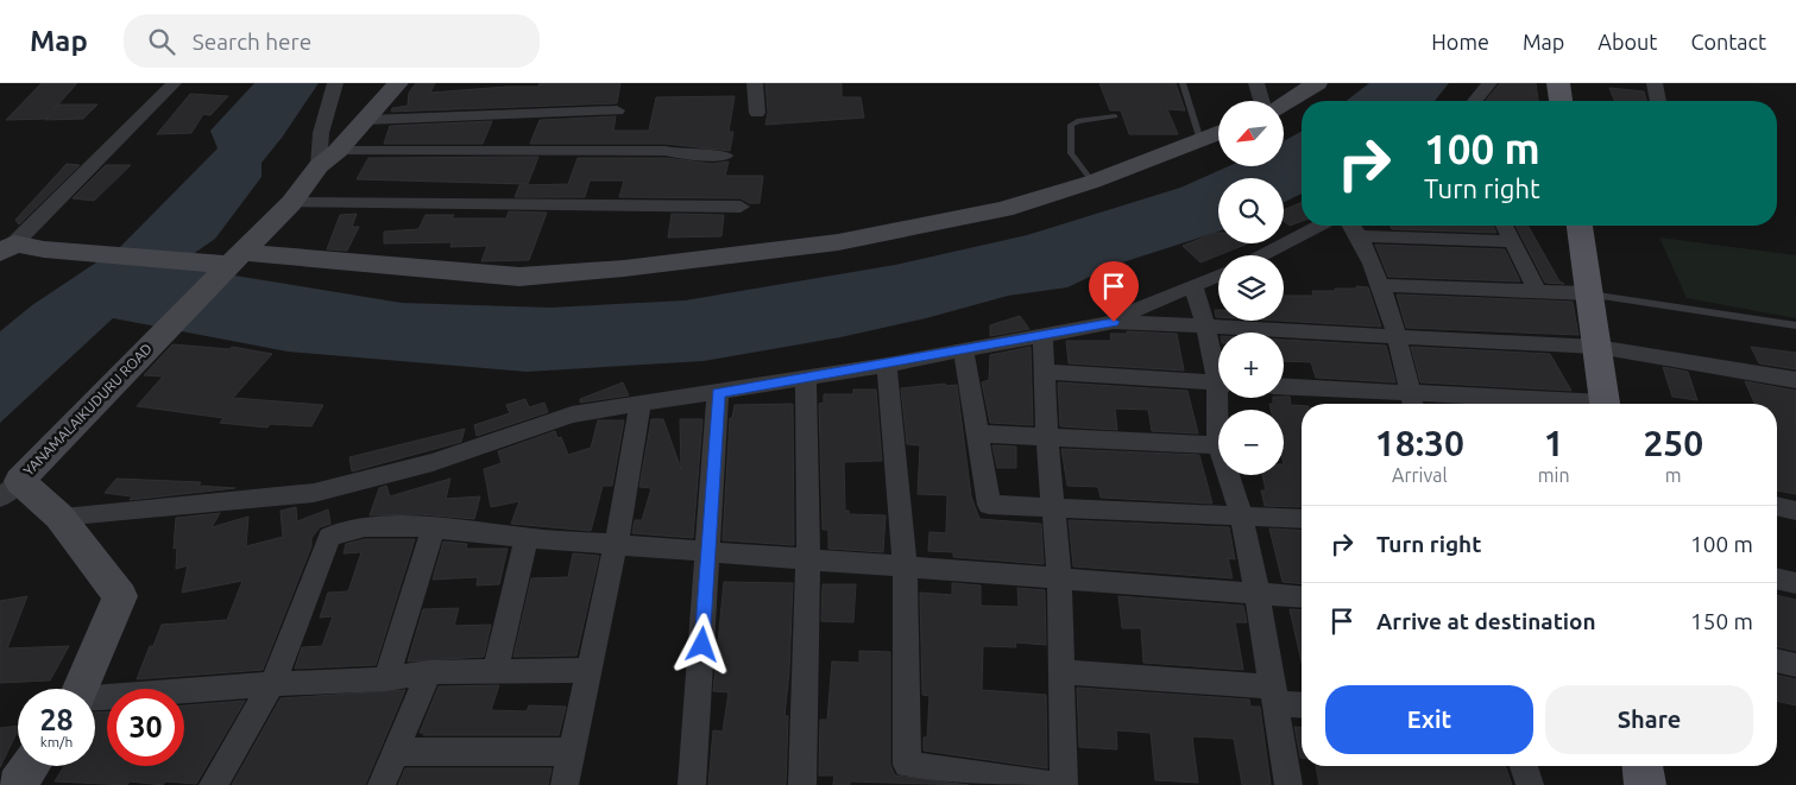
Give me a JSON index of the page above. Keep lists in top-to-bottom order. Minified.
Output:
{"streets":{"street":["YANAMALAIKUDURU ROAD"]},"north":"bottom left","page":{"header":"Map","search":"Search here","nav":["Home","Map","About","Contact"],"map_buttons":["+","−"],"turn":["100 m","Turn right"],"eta":["18:30","Arrival","1","min","250","m"],"list":[{"name":"Turn right","value":"100 m"},{"name":"Arrive at destination","value":"150 m"}],"buttons":["Exit","Share"],"speed":"28 km/h","limit":"30"}}
